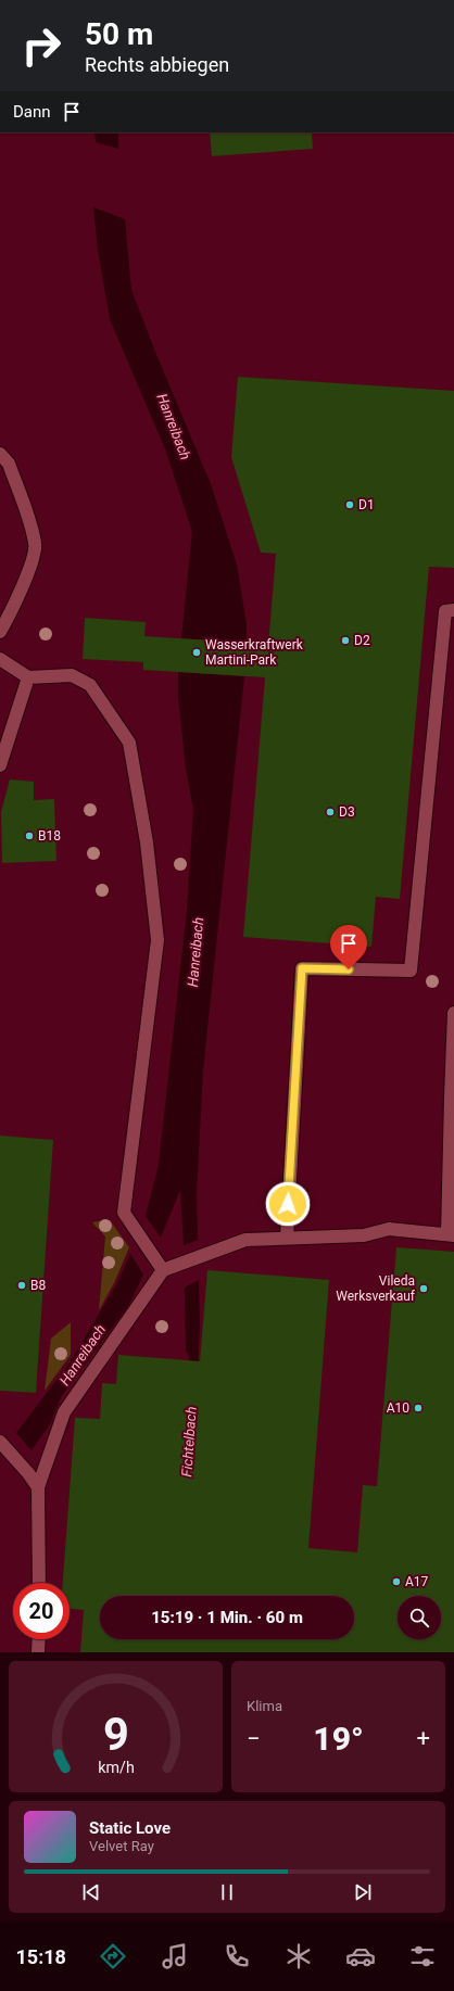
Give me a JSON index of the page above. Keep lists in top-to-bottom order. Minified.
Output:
{"water":["Hanreibach","Fichtelbach"],"places":["D1","D2","Wasserkraftwerk Martini-Park","D3","B18","B8","Vileda Werksverkauf","A10","A17"],"page":{"turn":["50 m","Rechts abbiegen"],"then":"Dann","limit":"20","trip":"15:19 · 1 Min. · 60 m","tile":"Klima","heat":["−","19°","+"],"song":["Static Love","Velvet Ray"],"tabs":"15:18","gauge":["9","km/h"]}}
